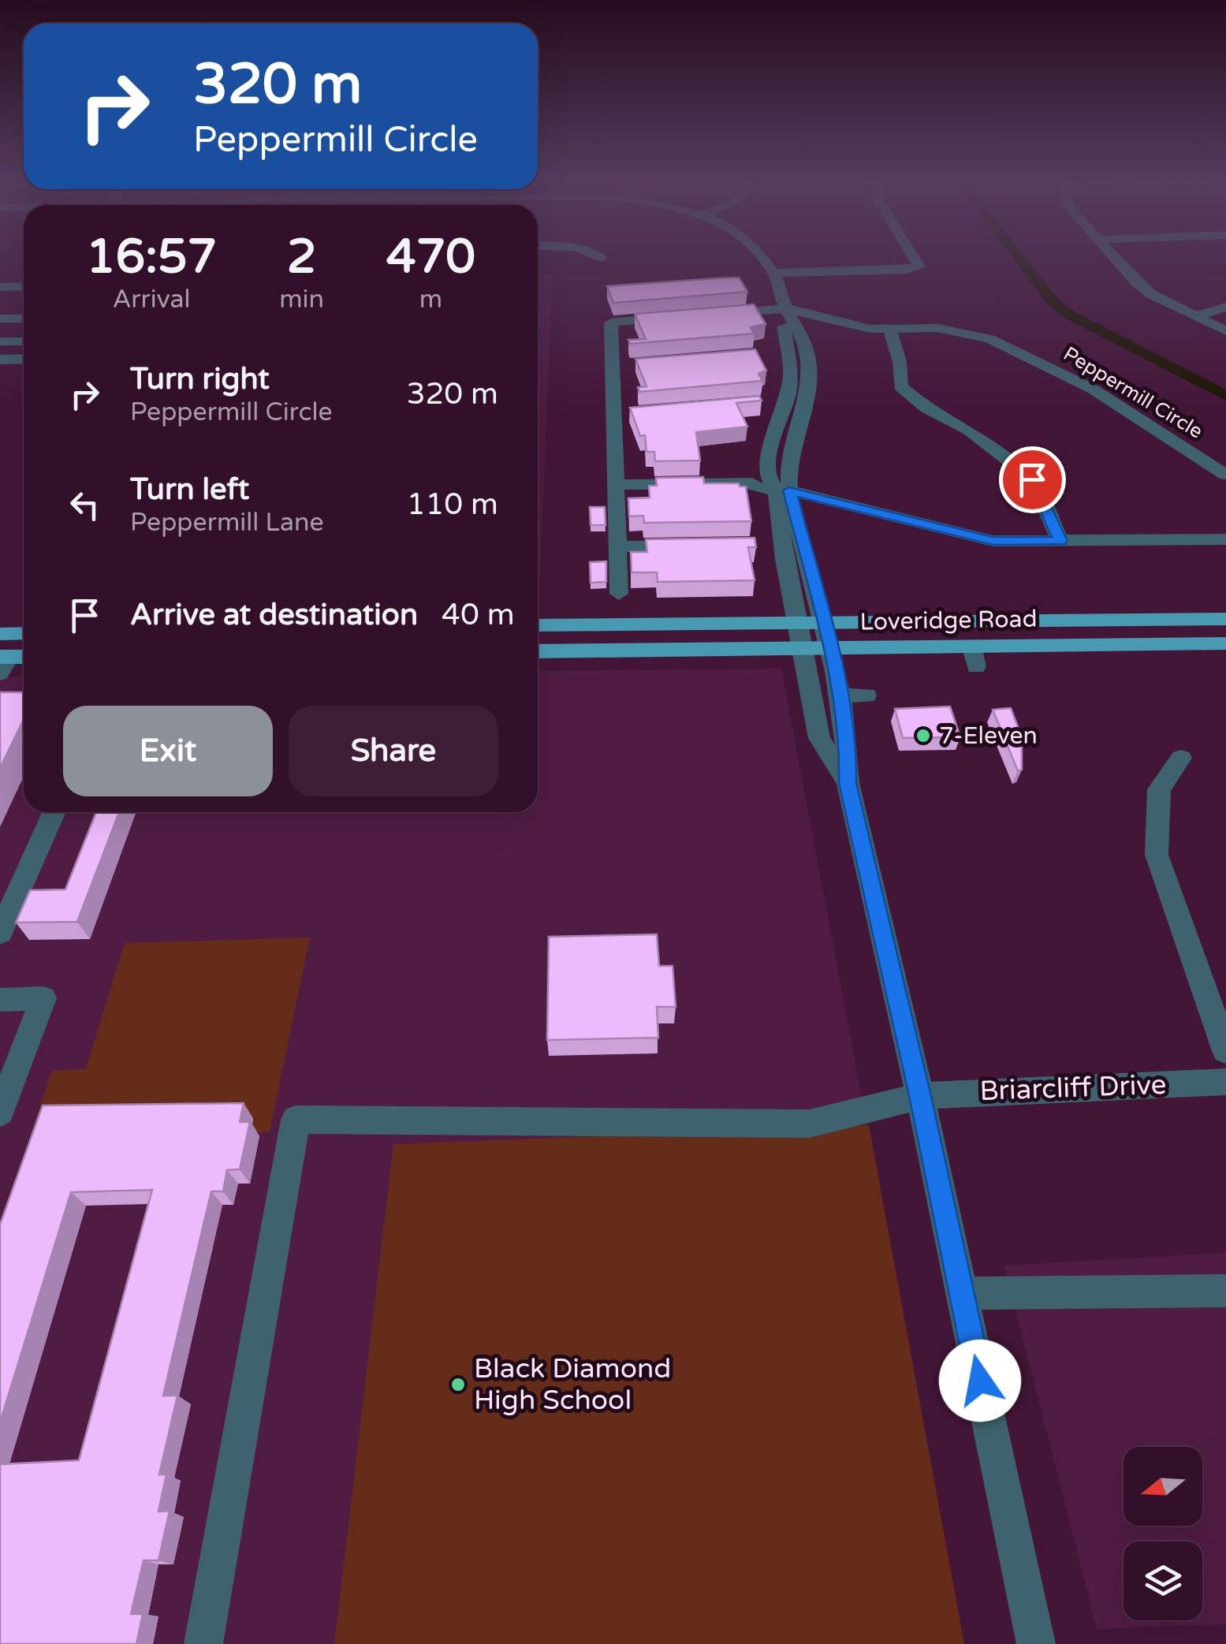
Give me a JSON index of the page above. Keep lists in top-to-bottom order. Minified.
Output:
{"streets":{"main road":["Loveridge Road"],"street":["Peppermill Circle","Briarcliff Drive"]},"places":["7-Eleven","Black Diamond High School"],"north":"left","page":{"turn":["320 m","Peppermill Circle"],"eta":["16:57","Arrival","2","min","470","m"],"list":[{"name":"Turn right","note":"Peppermill Circle","value":"320 m"},{"name":"Turn left","note":"Peppermill Lane","value":"110 m"},{"name":"Arrive at destination","value":"40 m"}],"buttons":["Exit","Share"]}}
